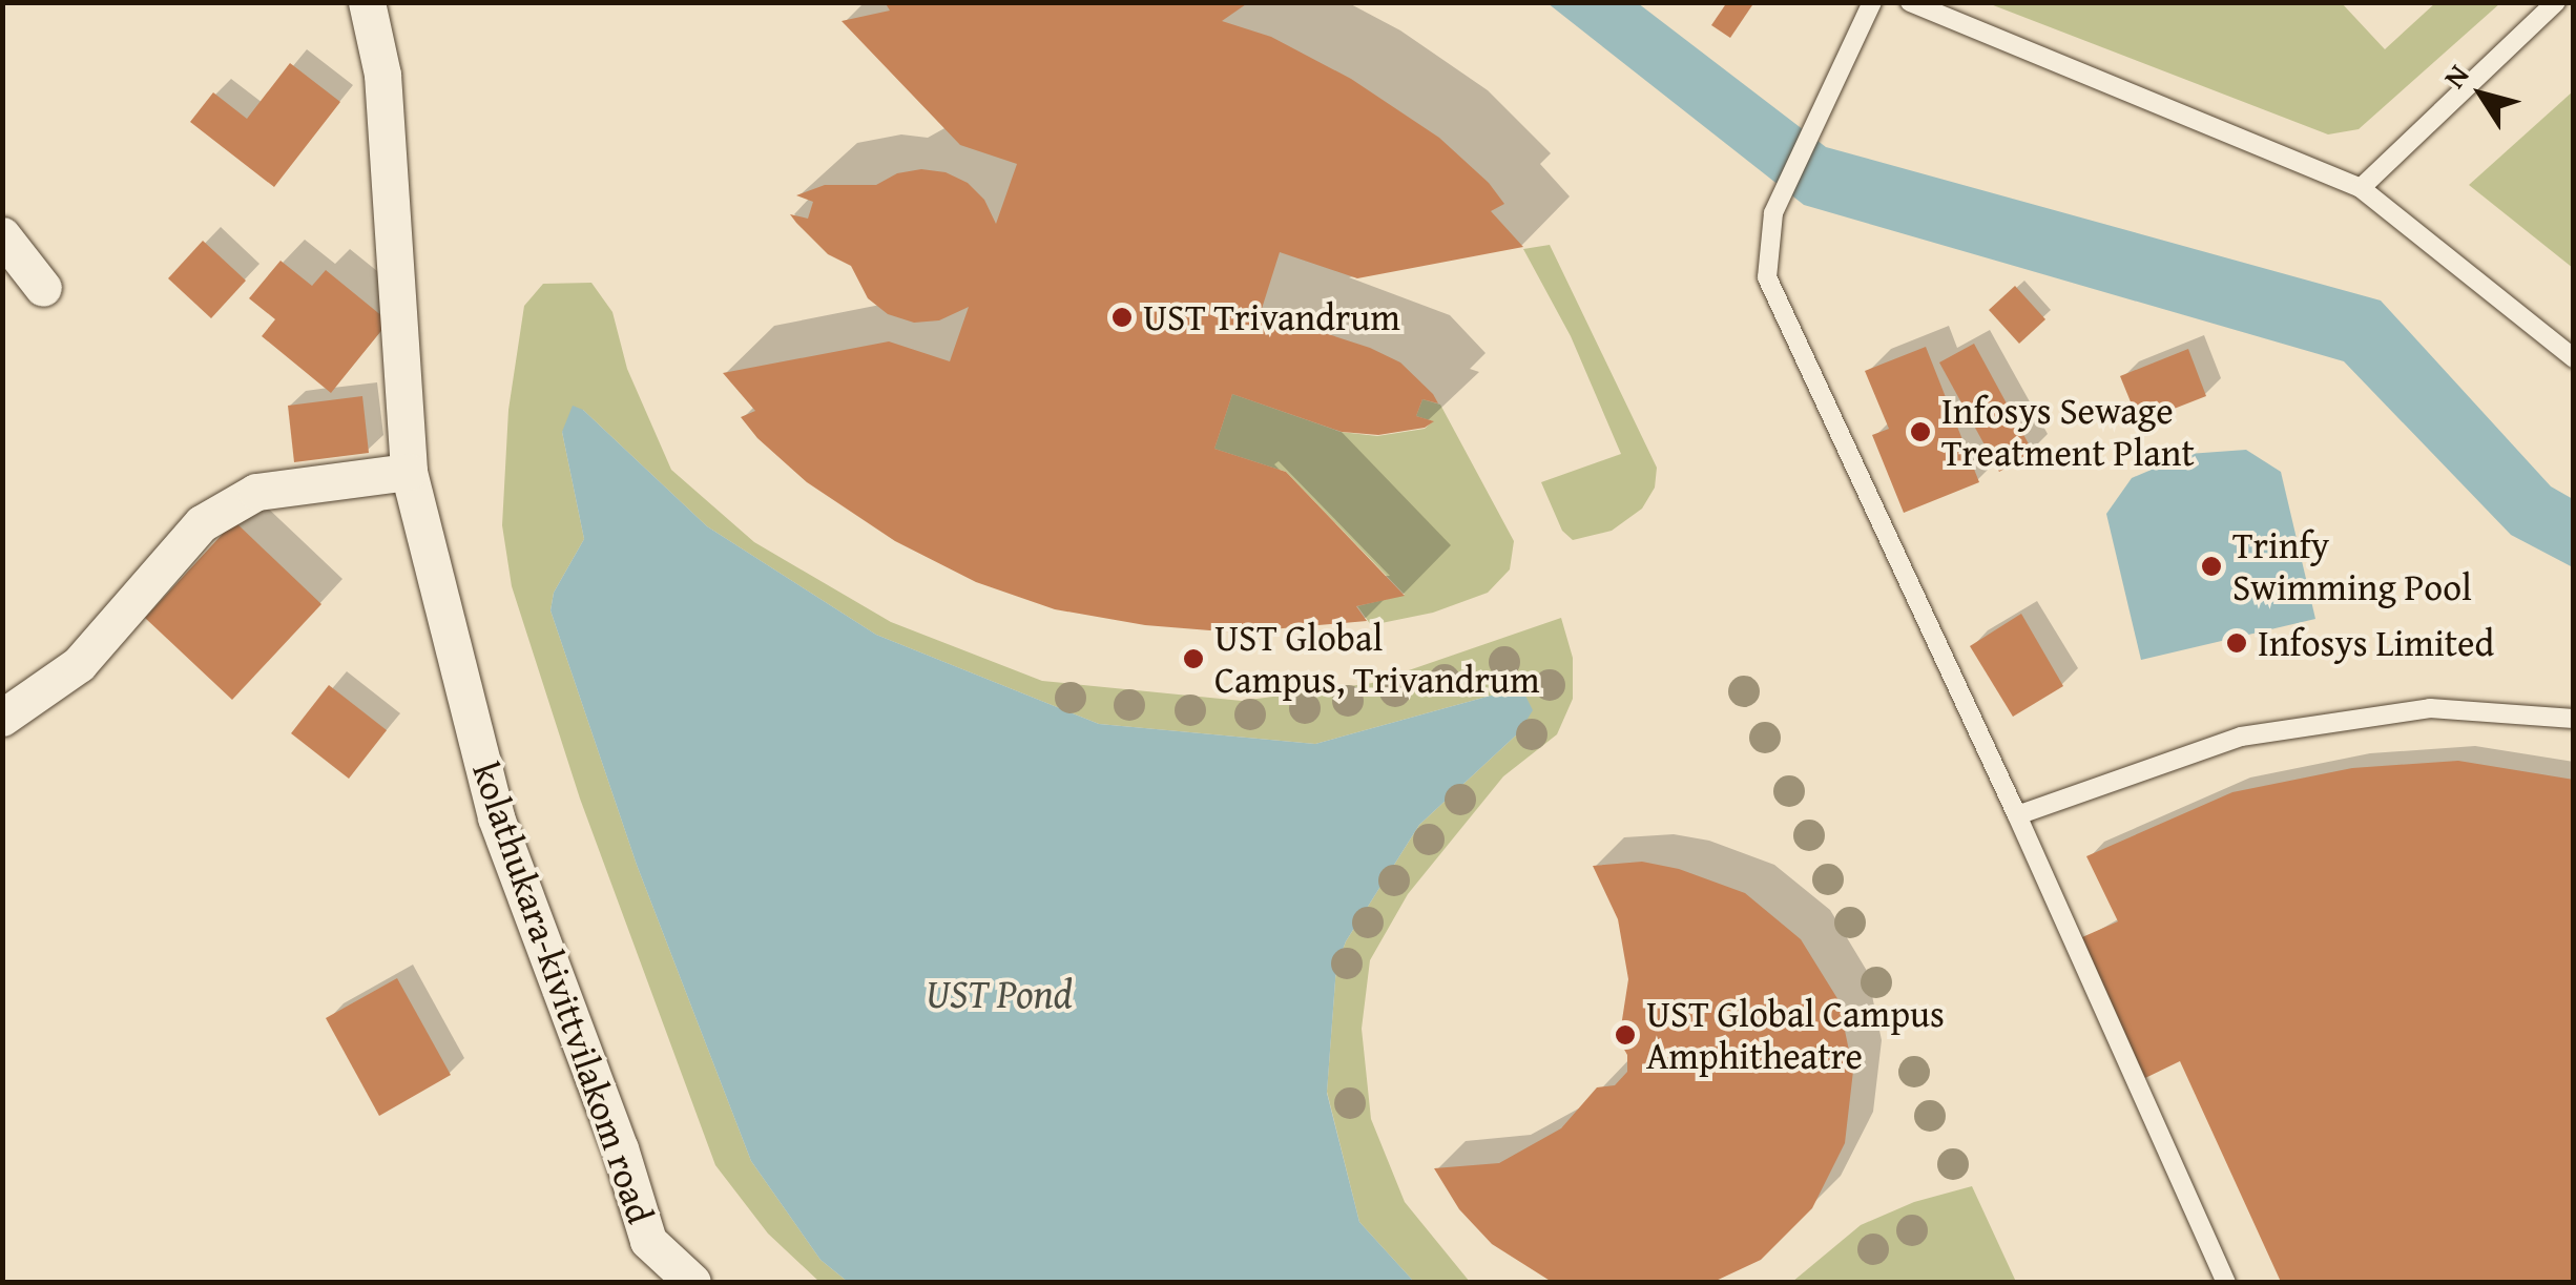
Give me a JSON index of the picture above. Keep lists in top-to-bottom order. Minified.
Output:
{"streets":{"street":["kolathukara-kivittvilakom road"]},"water":["UST Pond"],"places":["UST Trivandrum","Infosys Sewage Treatment Plant","Trinfy Swimming Pool","Infosys Limited","UST Global Campus, Trivandrum","UST Global Campus Amphitheatre"],"north":"top left"}
